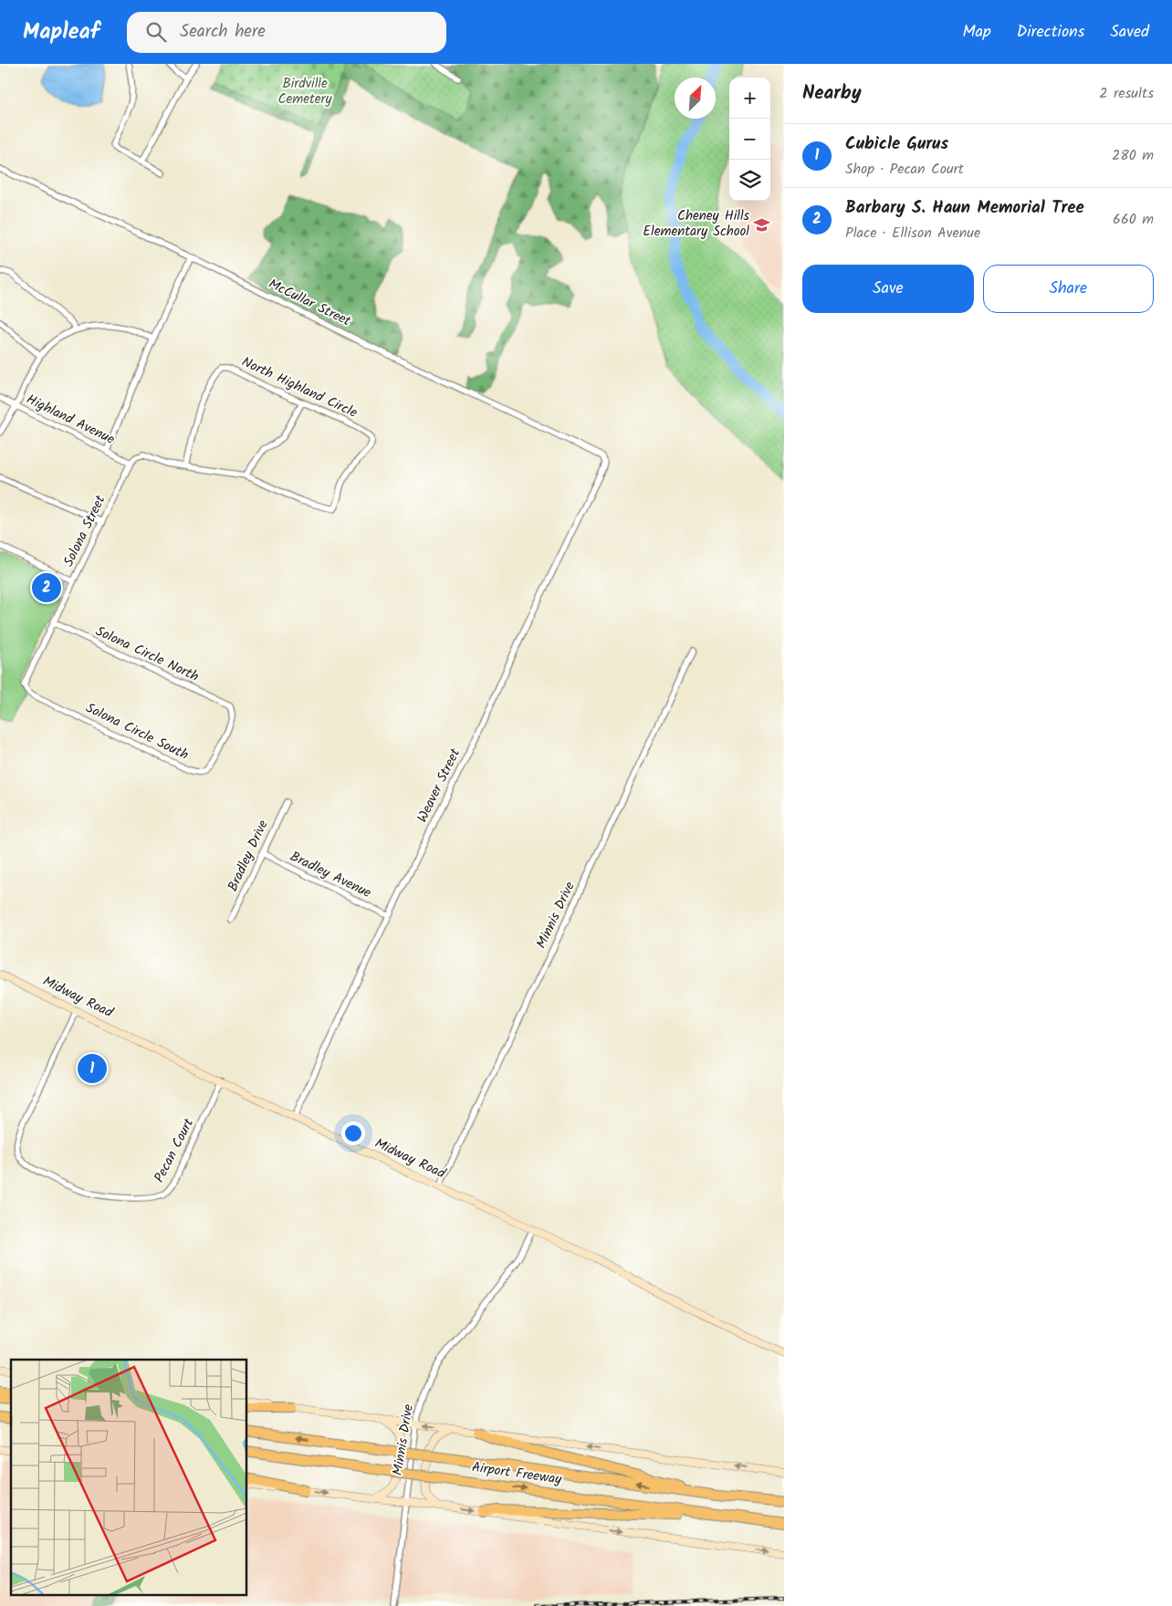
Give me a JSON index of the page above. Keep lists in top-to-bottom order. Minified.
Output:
{"streets":{"highway":["Airport Freeway"],"main road":["Midway Road"],"street":["McCullar Street","North Highland Circle","Highland Avenue","Solona Street","Solona Circle North","Solona Circle South","Weaver Street","Bradley Drive","Bradley Avenue","Minnis Drive","Pecan Court"]},"crossings":[["McCullar Street","Weaver Street"],["Highland Avenue","Solona Street"],["Solona Street","Solona Circle North"],["Solona Street","Solona Circle South"],["Solona Circle North","Solona Circle South"],["Weaver Street","Bradley Avenue"],["Weaver Street","Midway Road"],["Bradley Drive","Bradley Avenue"],["Minnis Drive","Midway Road"],["Midway Road","Pecan Court"]],"parks":["Birdville Cemetery"],"places":{"school or university":["Cheney Hills Elementary School"]},"north":"top right","page":{"header":"Mapleaf","search":"Search here","nav":["Map","Directions","Saved"],"heading":["Nearby","2 results"],"map_buttons":["+","−"],"list":[{"mark":"1","name":"Cubicle Gurus","note":"Shop · Pecan Court","value":"280 m"},{"mark":"2","name":"Barbary S. Haun Memorial Tree","note":"Place · Ellison Avenue","value":"660 m"}],"buttons":["Save","Share"],"pins":["2","1"]}}
